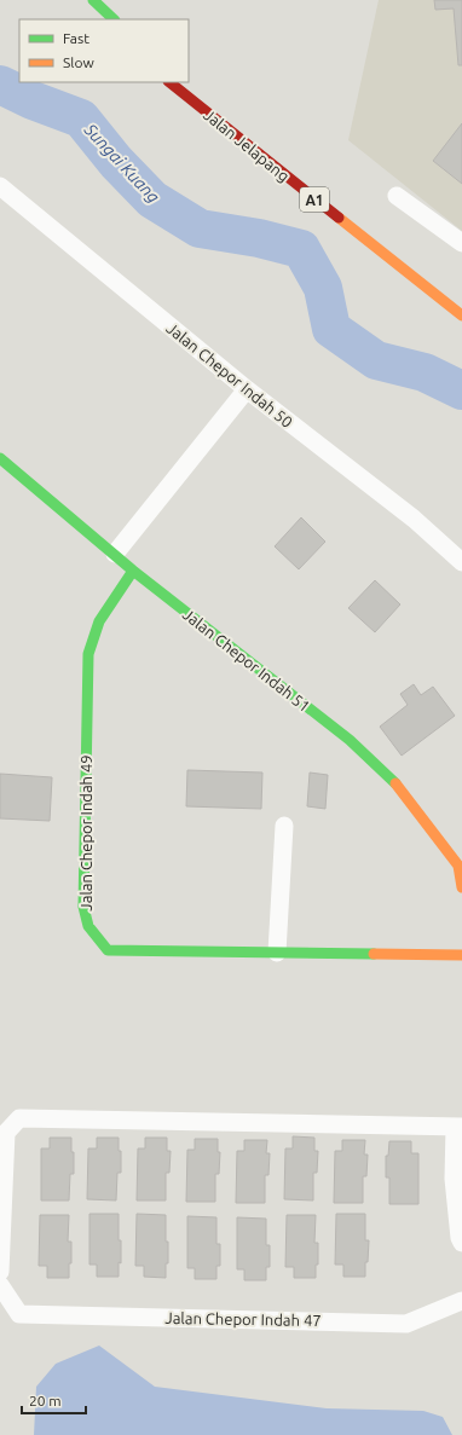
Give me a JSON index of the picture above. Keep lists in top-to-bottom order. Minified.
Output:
{"streets":{"street":["Jalan Jelapang","A1","Jalan Chepor Indah 50","Jalan Chepor Indah 51","Jalan Chepor Indah 49","Jalan Chepor Indah 47"]},"crossings":[["Jalan Chepor Indah 51","Jalan Chepor Indah 49"]],"water":["Sungai Kuang"],"legend":["Fast","Slow"],"scale_bar":"20 m"}
